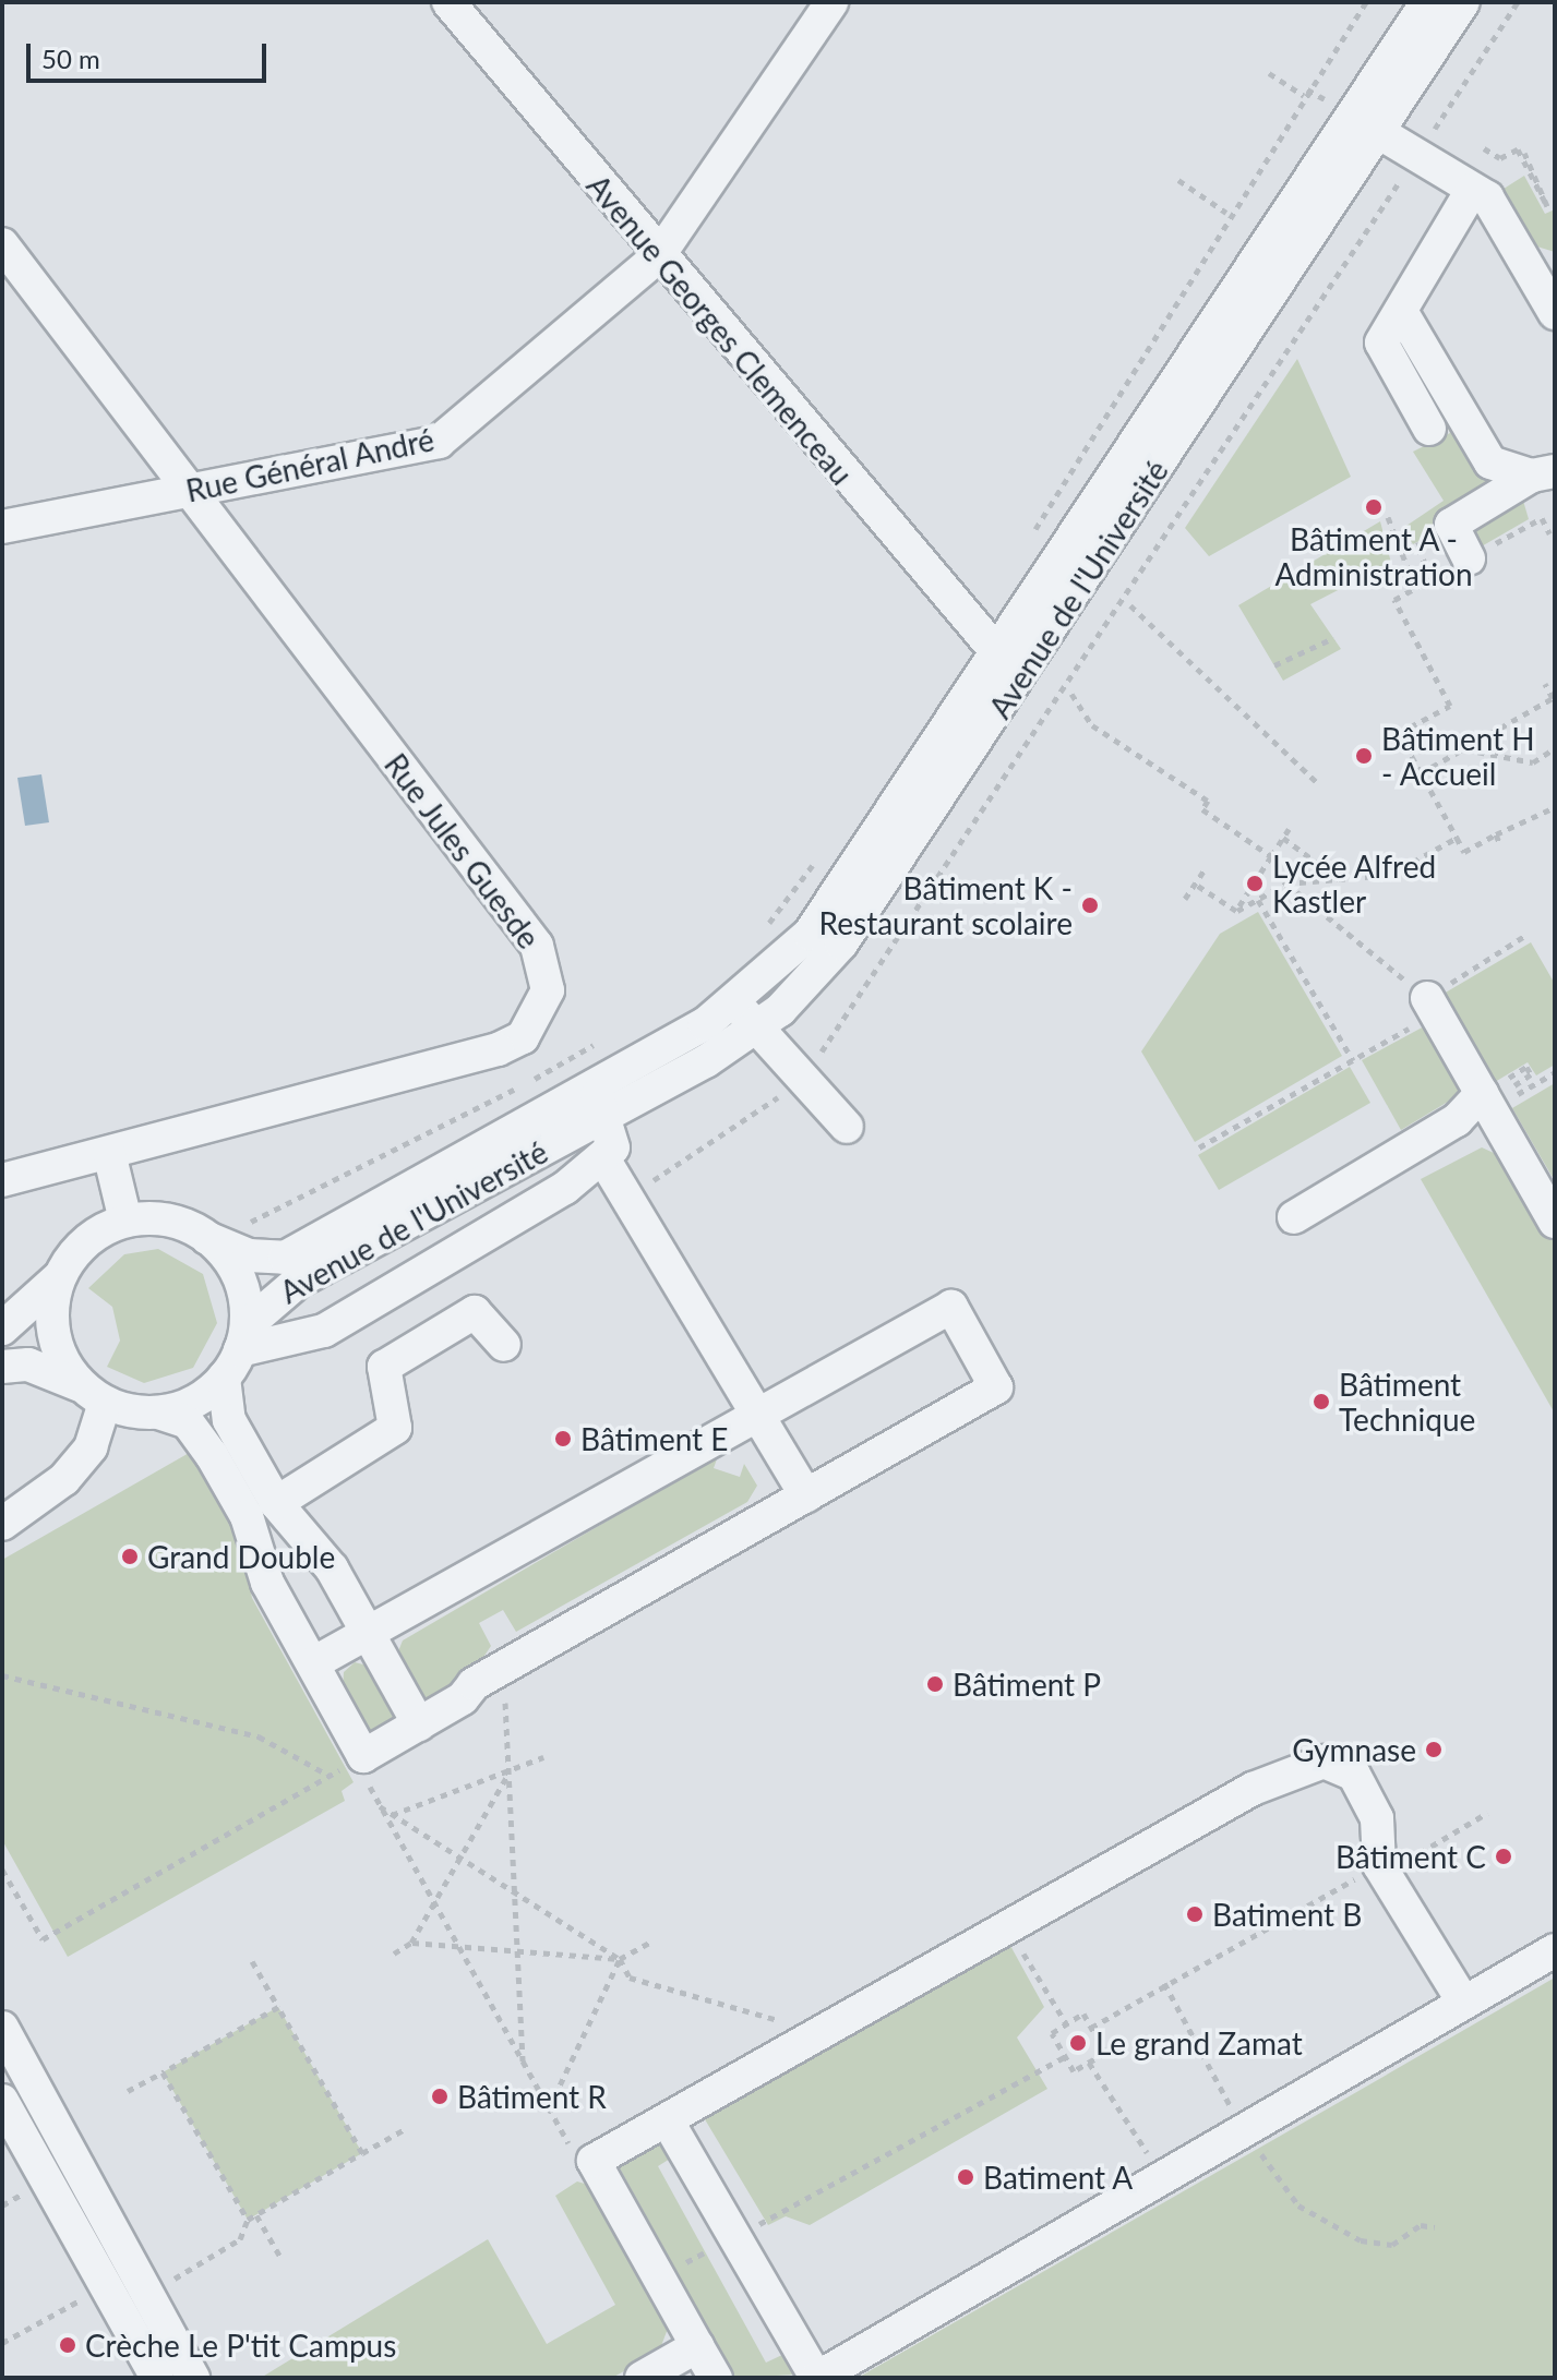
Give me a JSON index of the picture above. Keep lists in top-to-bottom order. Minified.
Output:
{"streets":{"street":["Avenue Georges Clemenceau","Rue Général André","Avenue de l'Université","Rue Jules Guesde"]},"crossings":[["Avenue Georges Clemenceau","Rue Général André"],["Avenue Georges Clemenceau","Avenue de l'Université"],["Rue Général André","Rue Jules Guesde"]],"places":["Bâtiment A - Administration","Bâtiment H - Accueil","Lycée Alfred Kastler","Bâtiment K - Restaurant scolaire","Bâtiment Technique","Bâtiment E","Grand Double","Bâtiment P","Gymnase","Bâtiment C","Batiment B","Le grand Zamat","Bâtiment R","Batiment A","Crèche Le P'tit Campus"],"scale_bar":"50 m"}
